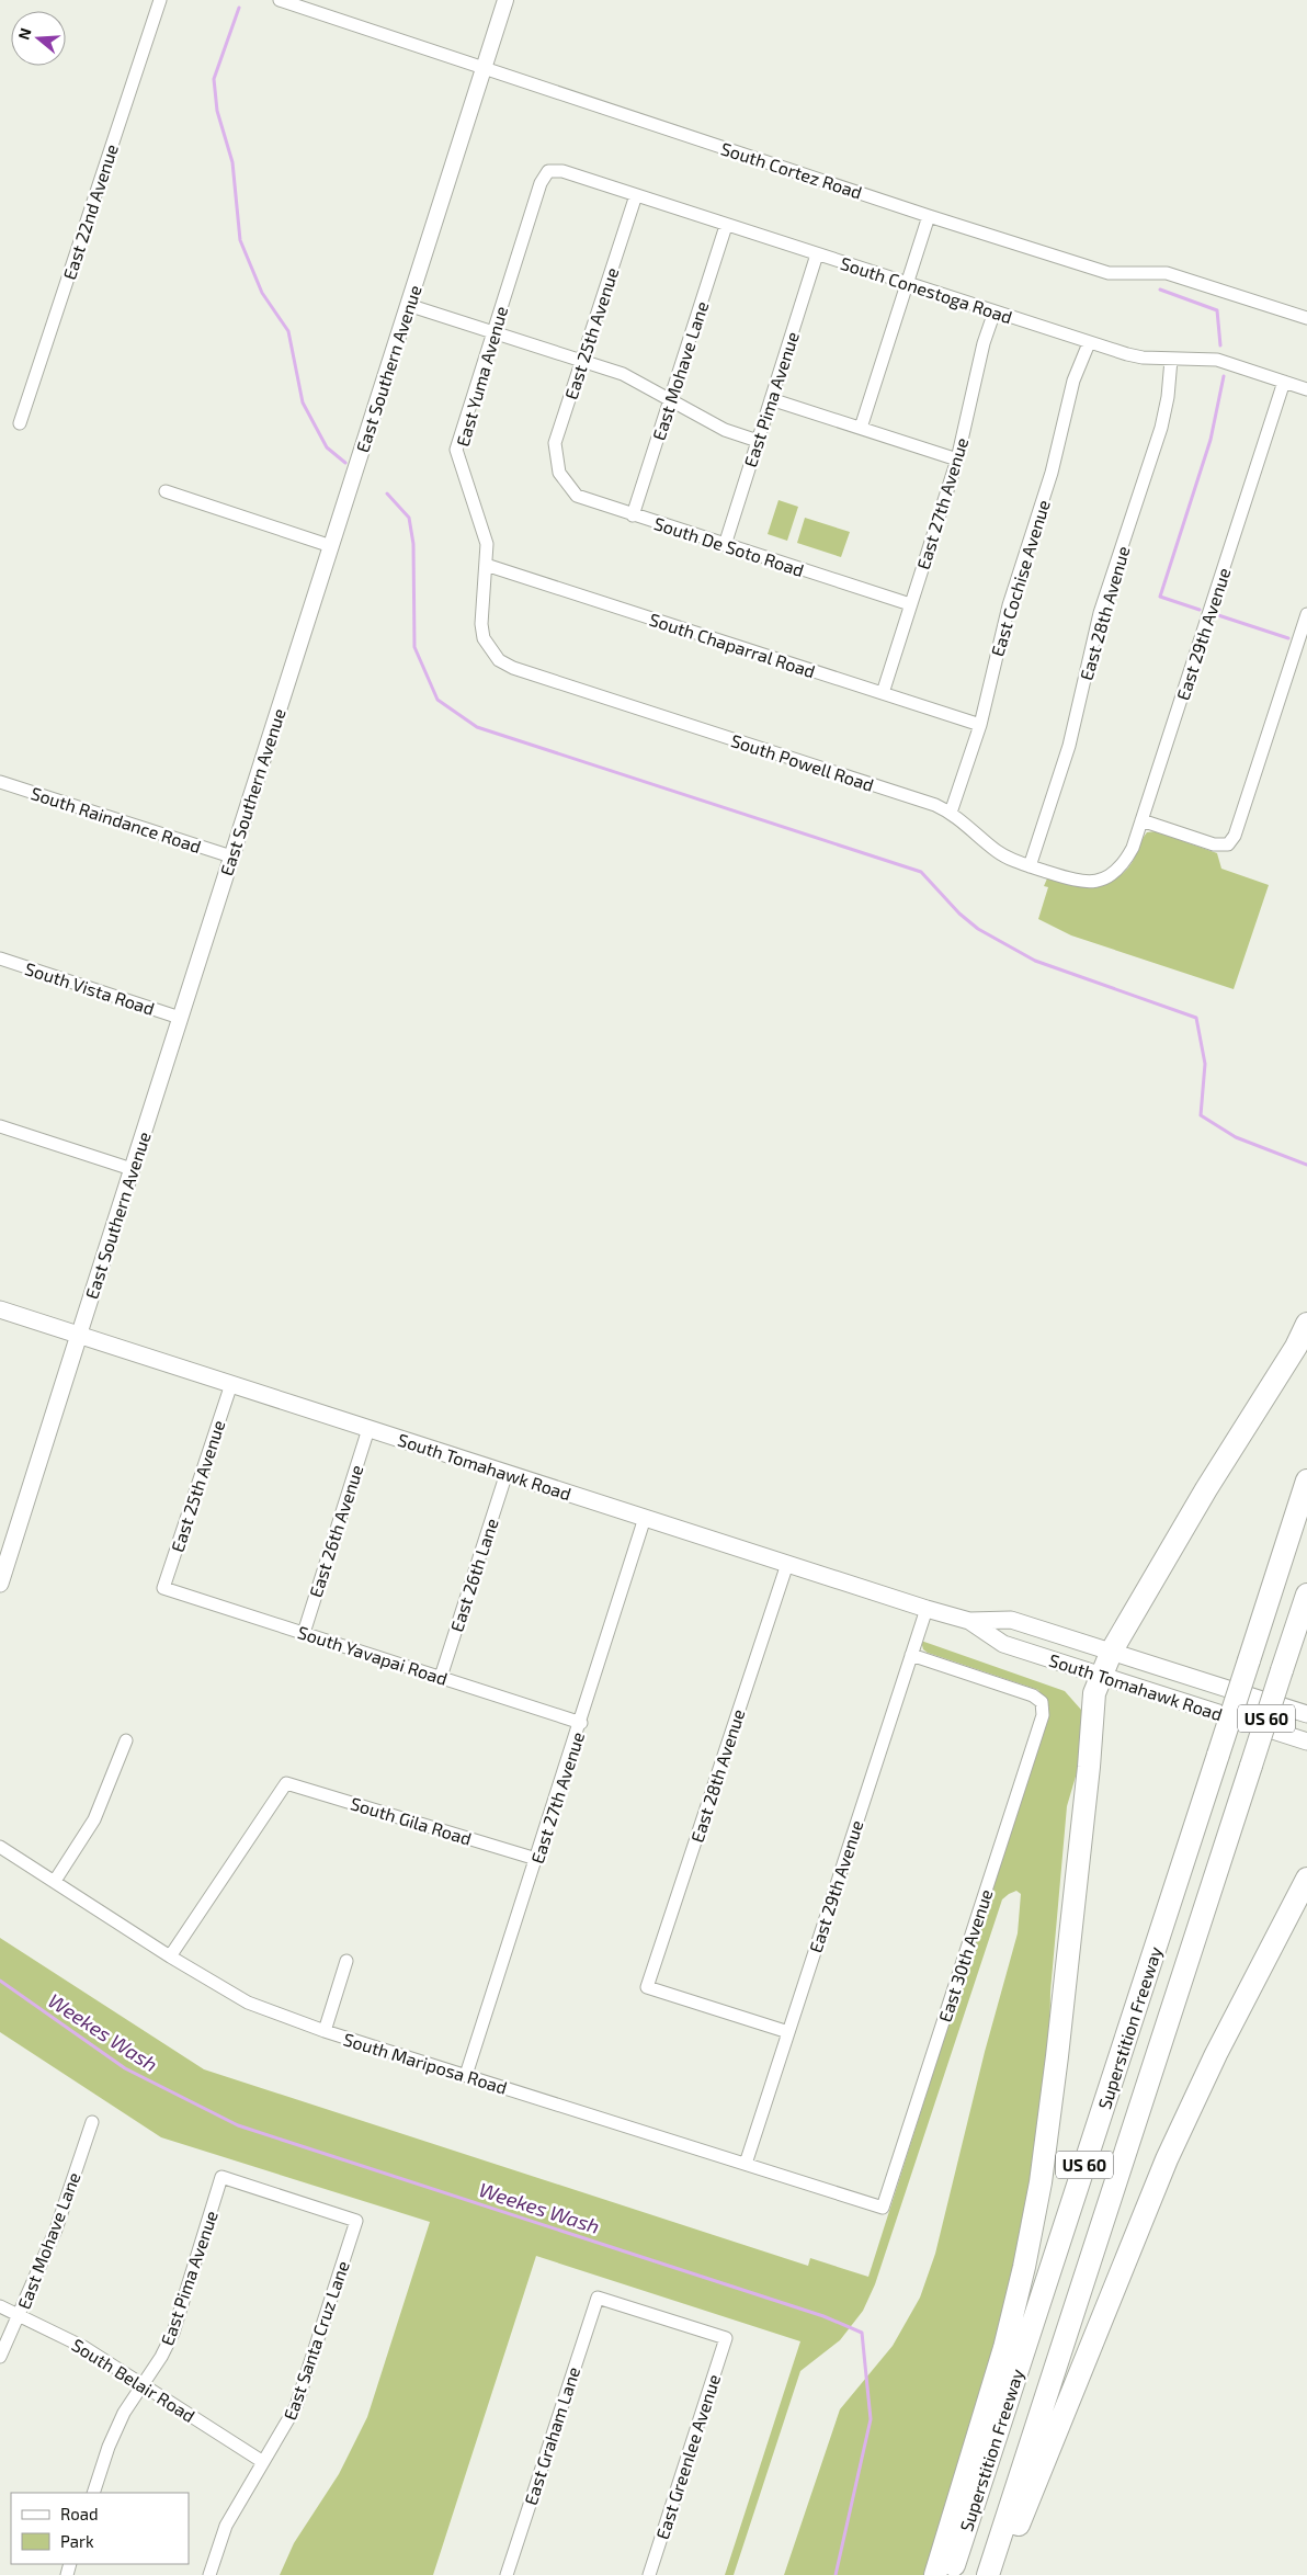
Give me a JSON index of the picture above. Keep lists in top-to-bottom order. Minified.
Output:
{"streets":{"highway":["US 60","Superstition Freeway"],"main road":["East Southern Avenue","South Tomahawk Road"],"street":["South Cortez Road","East 22nd Avenue","South Conestoga Road","East 25th Avenue","East Mohave Lane","East Yuma Avenue","East Pima Avenue","East 27th Avenue","South De Soto Road","East Cochise Avenue","East 28th Avenue","East 29th Avenue","South Chaparral Road","South Powell Road","South Raindance Road","South Vista Road","East 26th Avenue","East 26th Lane","South Yavapai Road","South Gila Road","East 30th Avenue","South Mariposa Road","East Santa Cruz Lane","South Belair Road","East Graham Lane","East Greenlee Avenue"]},"crossings":[["South Cortez Road","East Southern Avenue"],["South Conestoga Road","East 25th Avenue"],["South Conestoga Road","East Mohave Lane"],["South Conestoga Road","East Yuma Avenue"],["South Conestoga Road","East Pima Avenue"],["South Conestoga Road","East 27th Avenue"],["South Conestoga Road","East Cochise Avenue"],["South Conestoga Road","East 28th Avenue"],["South Conestoga Road","East 29th Avenue"],["East 25th Avenue","South De Soto Road"],["East 25th Avenue","South Tomahawk Road"],["East 25th Avenue","South Yavapai Road"],["East Southern Avenue","South Raindance Road"],["East Southern Avenue","South Vista Road"],["East Southern Avenue","South Tomahawk Road"],["East Mohave Lane","South De Soto Road"],["East Mohave Lane","South Belair Road"],["East Yuma Avenue","South Chaparral Road"],["East Yuma Avenue","South Powell Road"],["East Pima Avenue","South De Soto Road"],["East Pima Avenue","East Santa Cruz Lane"],["East Pima Avenue","South Belair Road"],["East 27th Avenue","South De Soto Road"],["East 27th Avenue","South Chaparral Road"],["East 27th Avenue","South Tomahawk Road"],["East 27th Avenue","South Yavapai Road"],["East 27th Avenue","South Gila Road"],["East 27th Avenue","South Mariposa Road"],["East Cochise Avenue","South Chaparral Road"],["East Cochise Avenue","South Powell Road"],["East 28th Avenue","East 29th Avenue"],["East 28th Avenue","South Powell Road"],["East 28th Avenue","South Tomahawk Road"],["East 29th Avenue","South Powell Road"],["East 29th Avenue","South Tomahawk Road"],["East 29th Avenue","East 30th Avenue"],["East 29th Avenue","South Mariposa Road"],["South Tomahawk Road","East 26th Avenue"],["South Tomahawk Road","East 26th Lane"],["East 26th Avenue","South Yavapai Road"],["East 26th Lane","South Yavapai Road"],["South Gila Road","South Mariposa Road"],["East 30th Avenue","South Mariposa Road"],["East Santa Cruz Lane","South Belair Road"],["East Graham Lane","East Greenlee Avenue"]],"water":["Weekes Wash"],"legend":["Road","Park"],"north":"left"}
